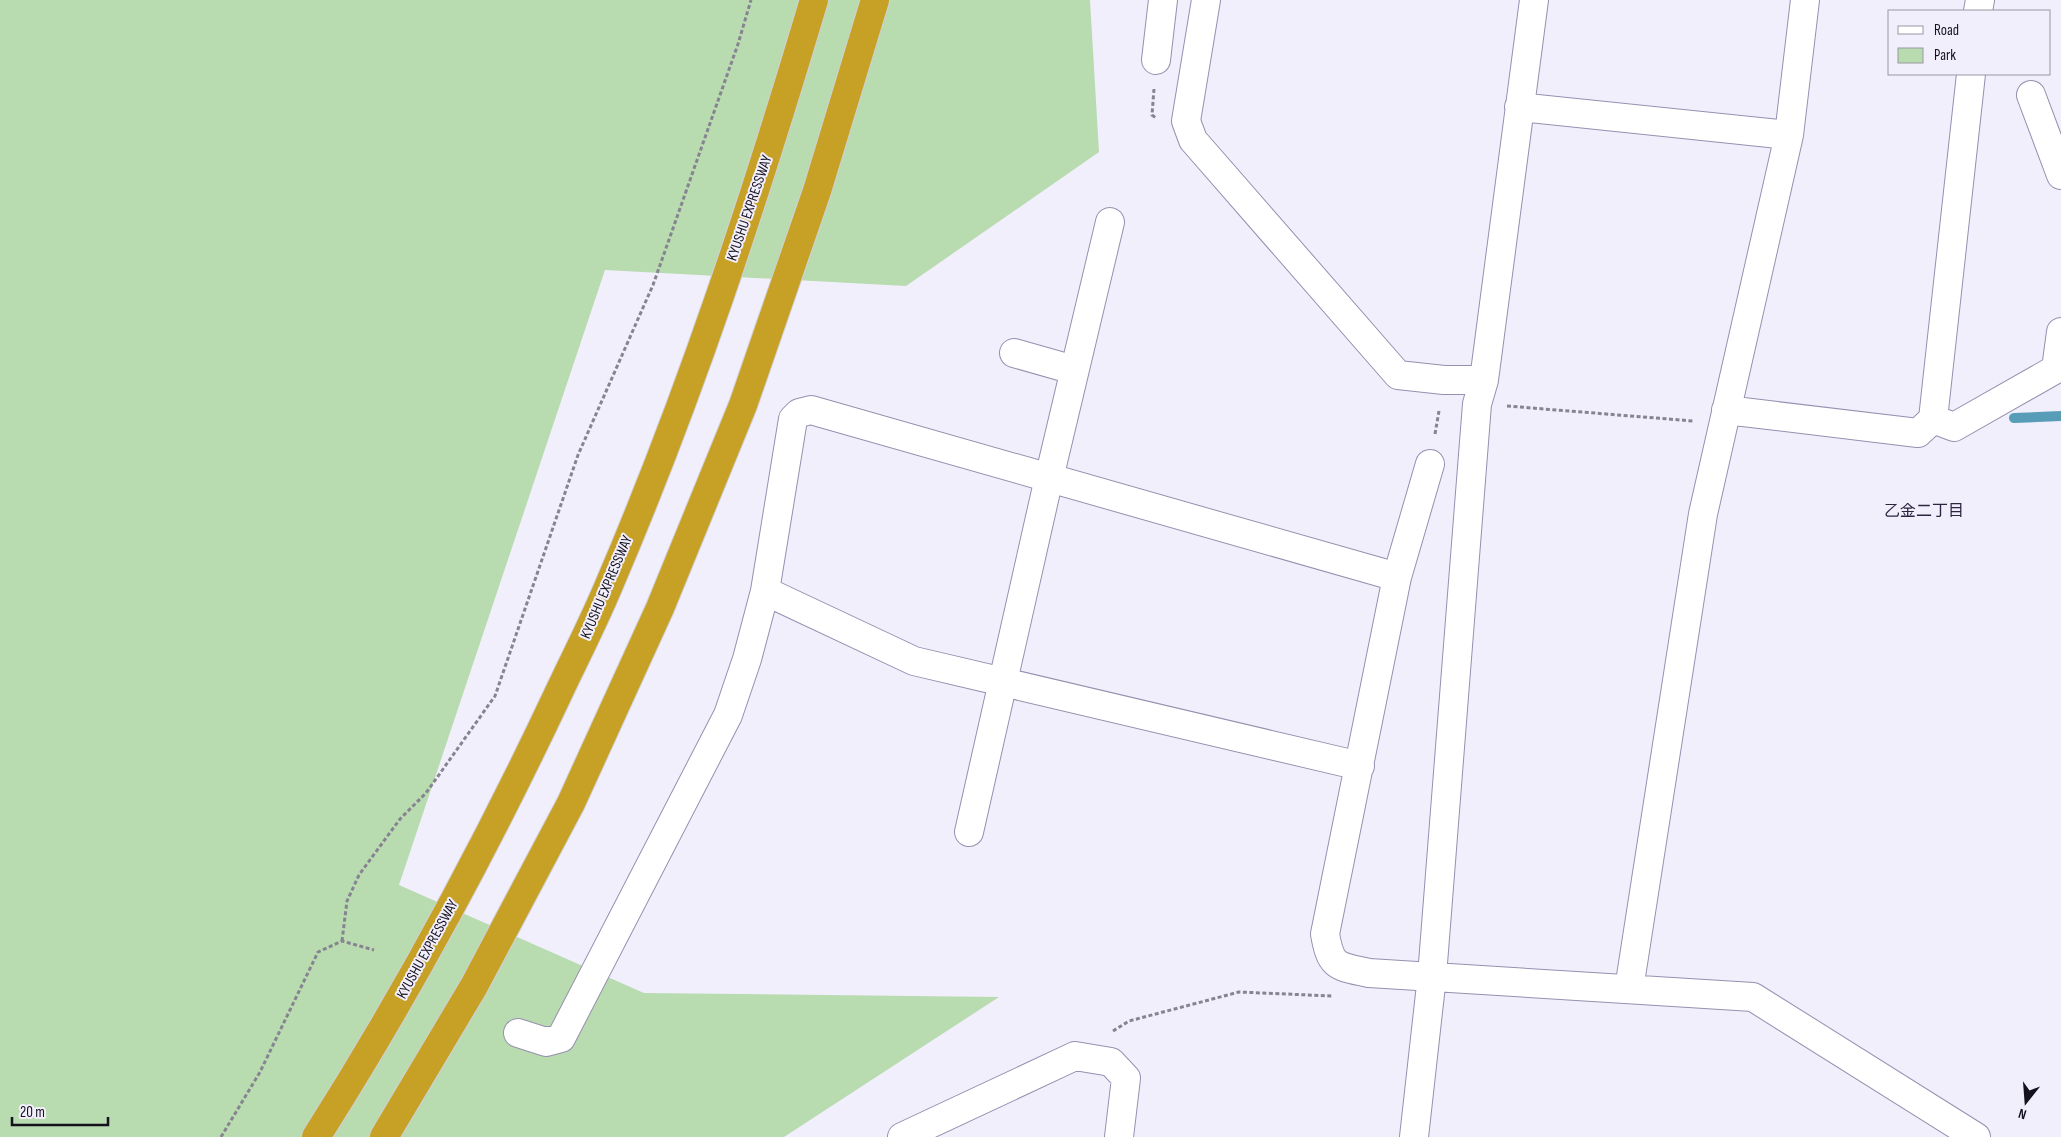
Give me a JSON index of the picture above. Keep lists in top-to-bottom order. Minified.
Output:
{"streets":{"highway":["KYUSHU EXPRESSWAY"]},"districts":["乙金二丁目"],"legend":["Road","Park"],"scale_bar":"20 m","north":"bottom"}
